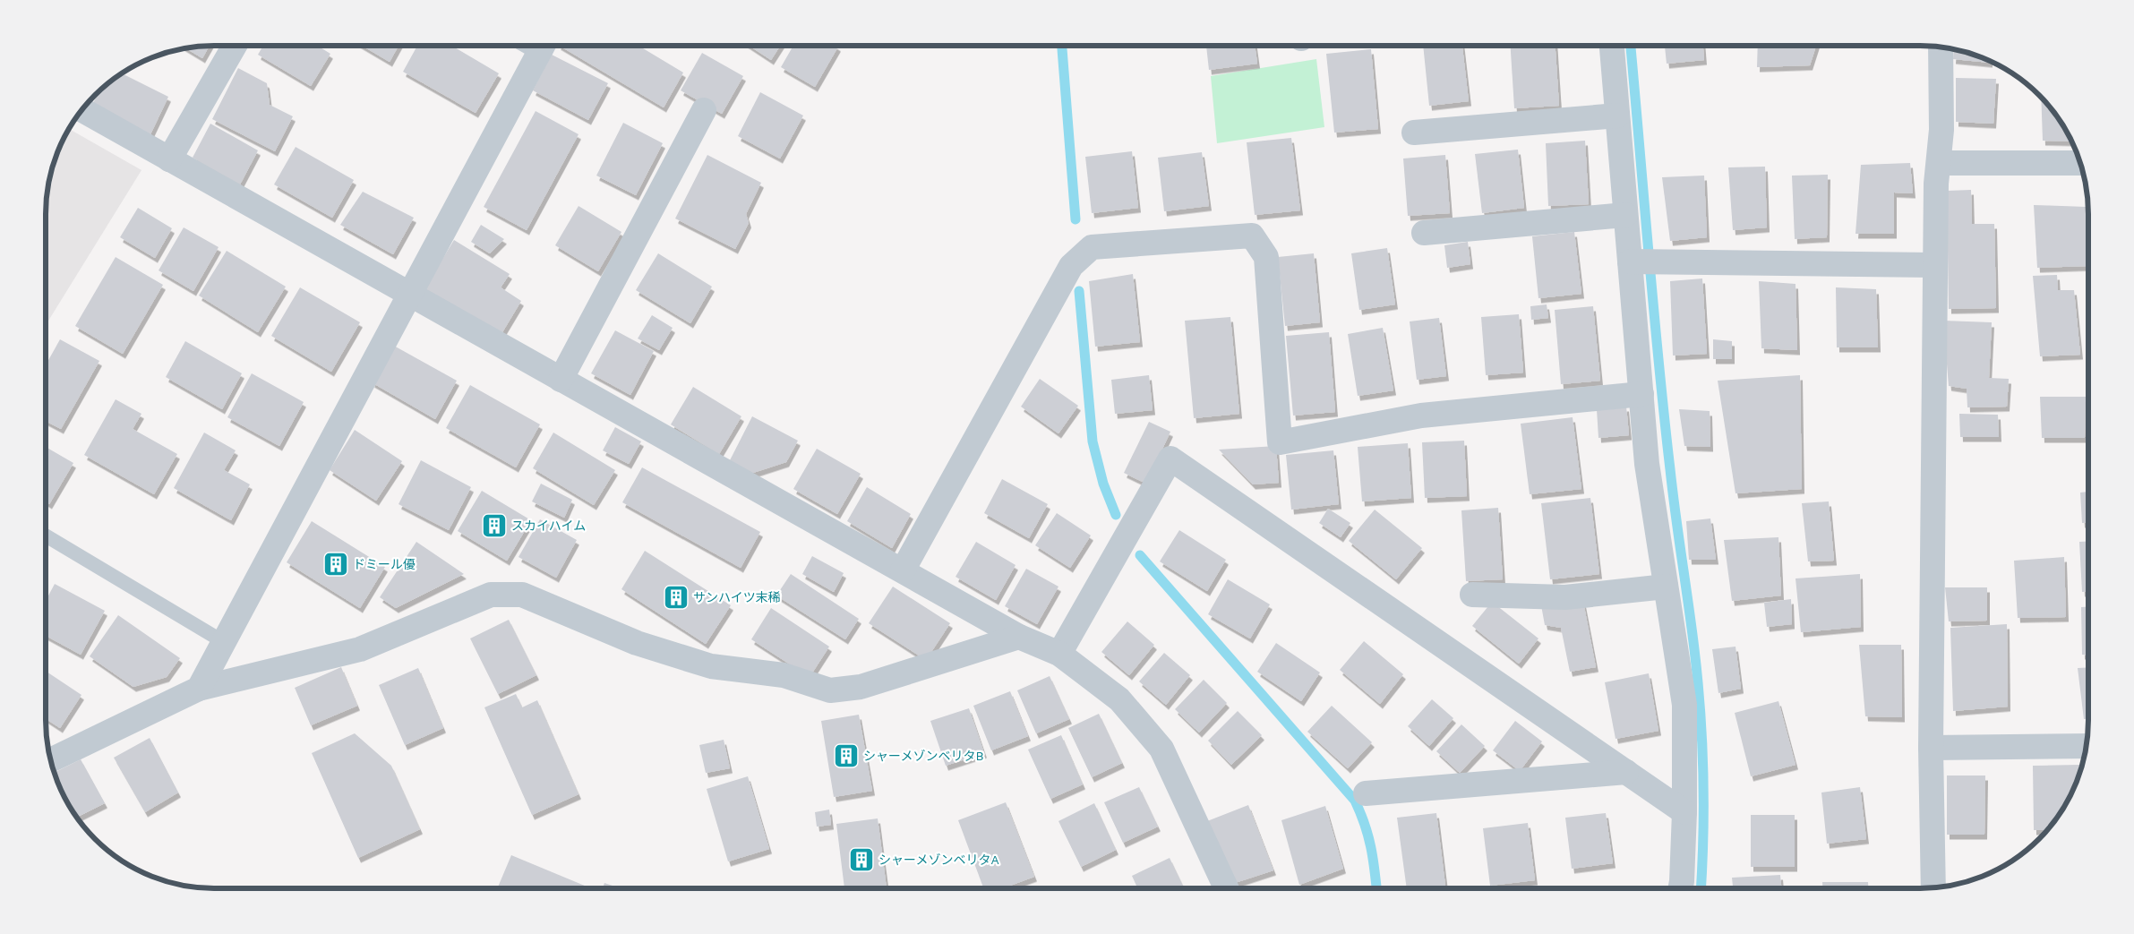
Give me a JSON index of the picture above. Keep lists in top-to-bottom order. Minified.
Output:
{"places":{"building":["スカイハイム","ドミール優","サンハイツ末稀","シャーメゾンベリタB","シャーメゾンベリタA"]}}
